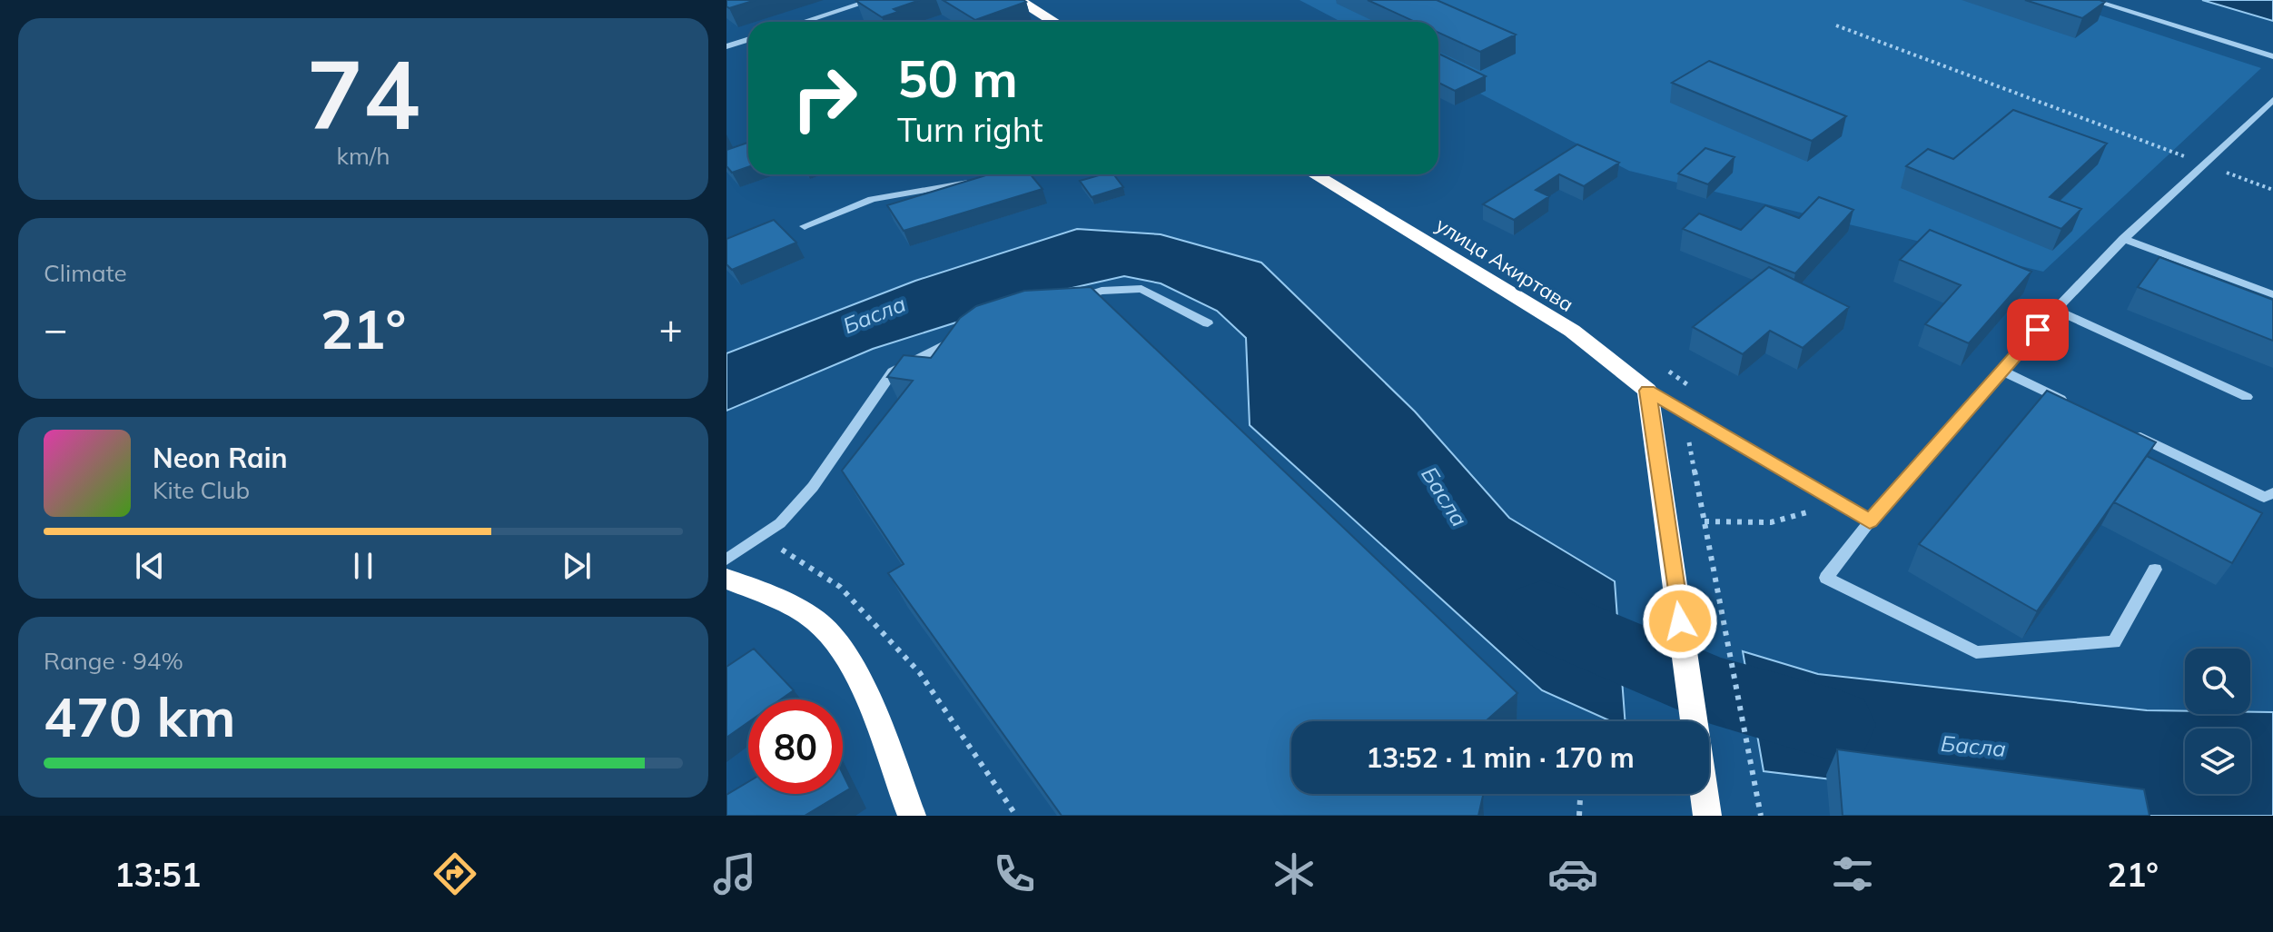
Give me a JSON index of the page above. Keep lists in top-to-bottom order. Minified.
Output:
{"streets":{"highway":["улица Акиртава"]},"water":["Басла"],"page":{"tile":[["74","km/h"],"Climate",["Range · 94%","470 km"]],"turn":["50 m","Turn right"],"heat":["−","21°","+"],"song":["Neon Rain","Kite Club"],"limit":"80","trip":"13:52 · 1 min · 170 m","tabs":["13:51","21°"]}}
